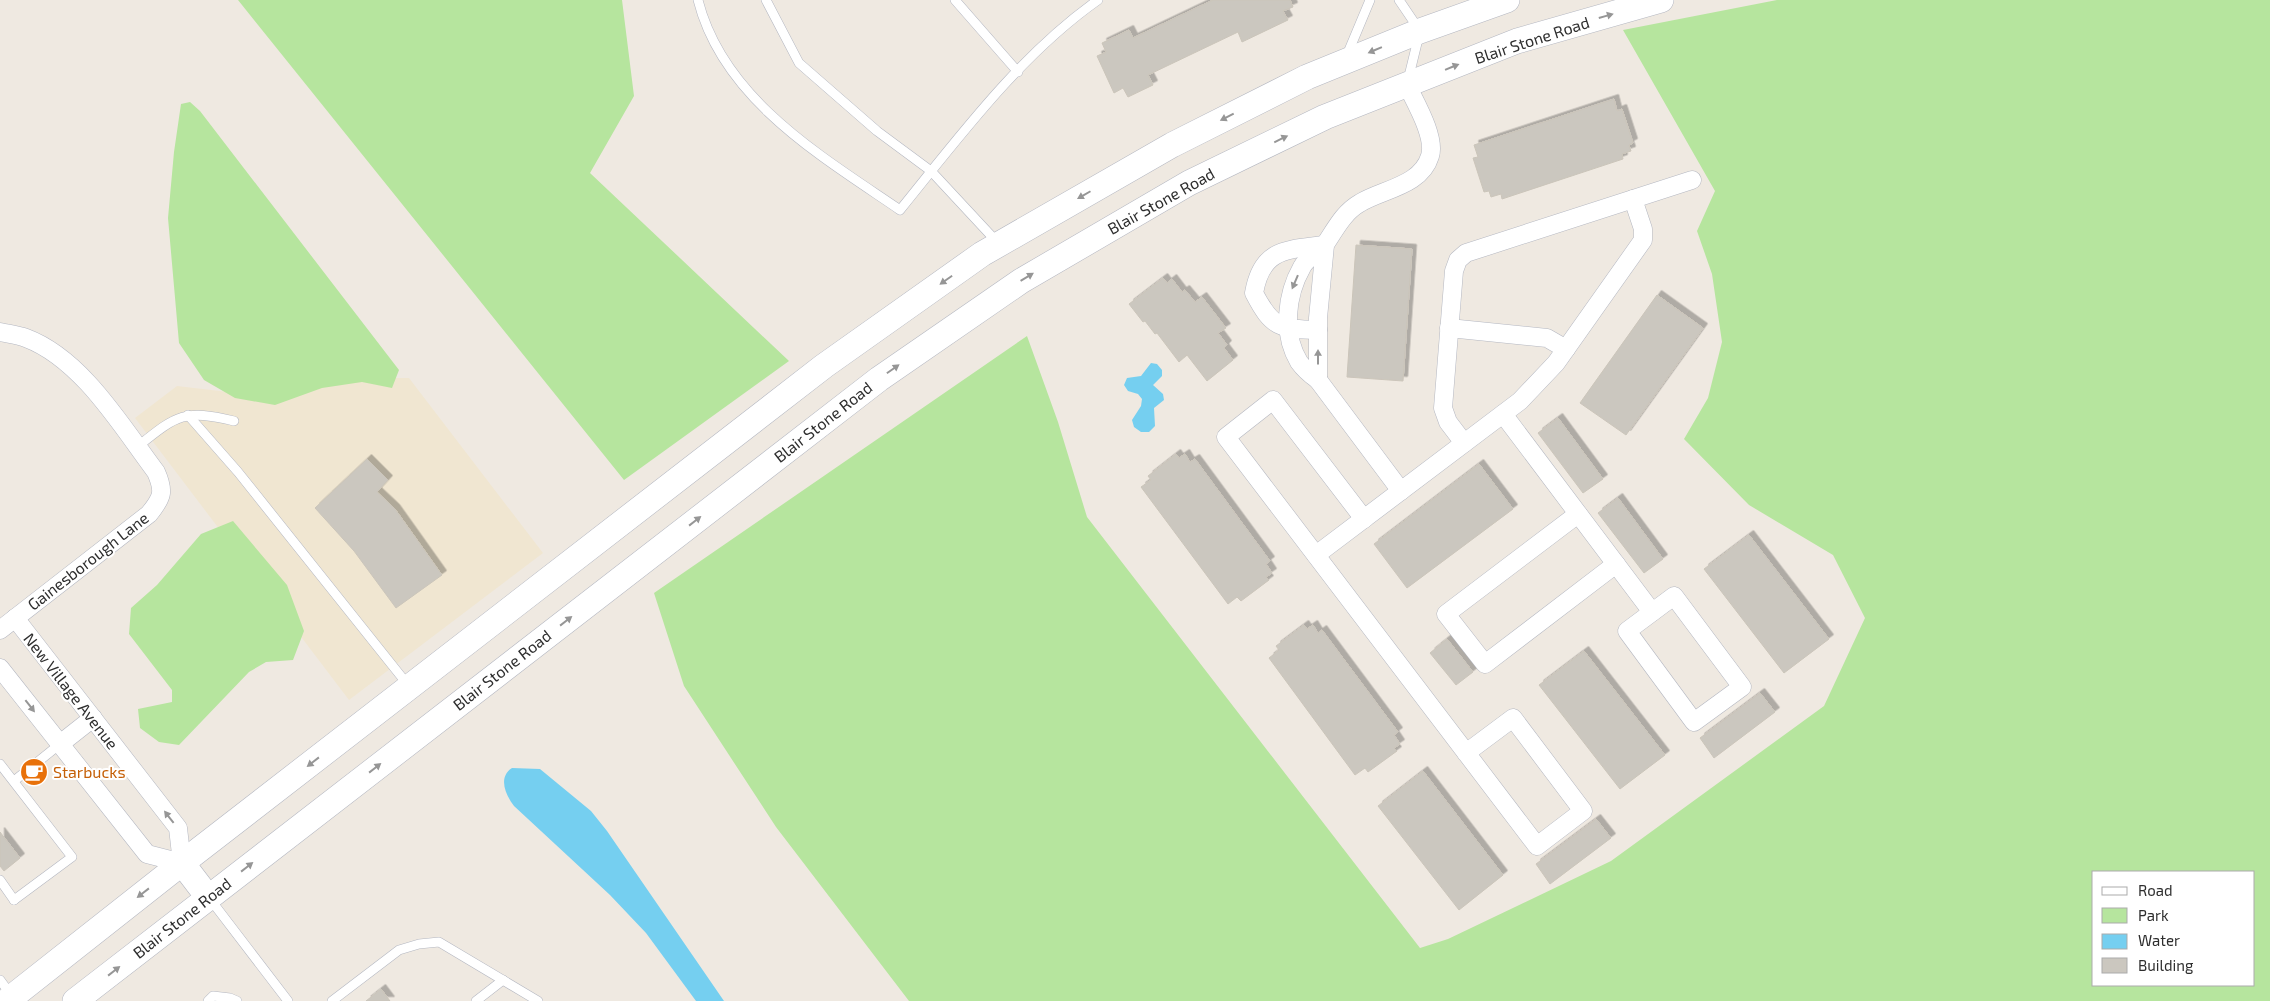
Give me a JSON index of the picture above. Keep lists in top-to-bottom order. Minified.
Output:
{"streets":{"main road":["Blair Stone Road"],"street":["Gainesborough Lane","New Village Avenue"]},"crossings":[["Gainesborough Lane","New Village Avenue"]],"places":{"cafe":["Starbucks"]},"legend":["Road","Park","Water","Building"]}
